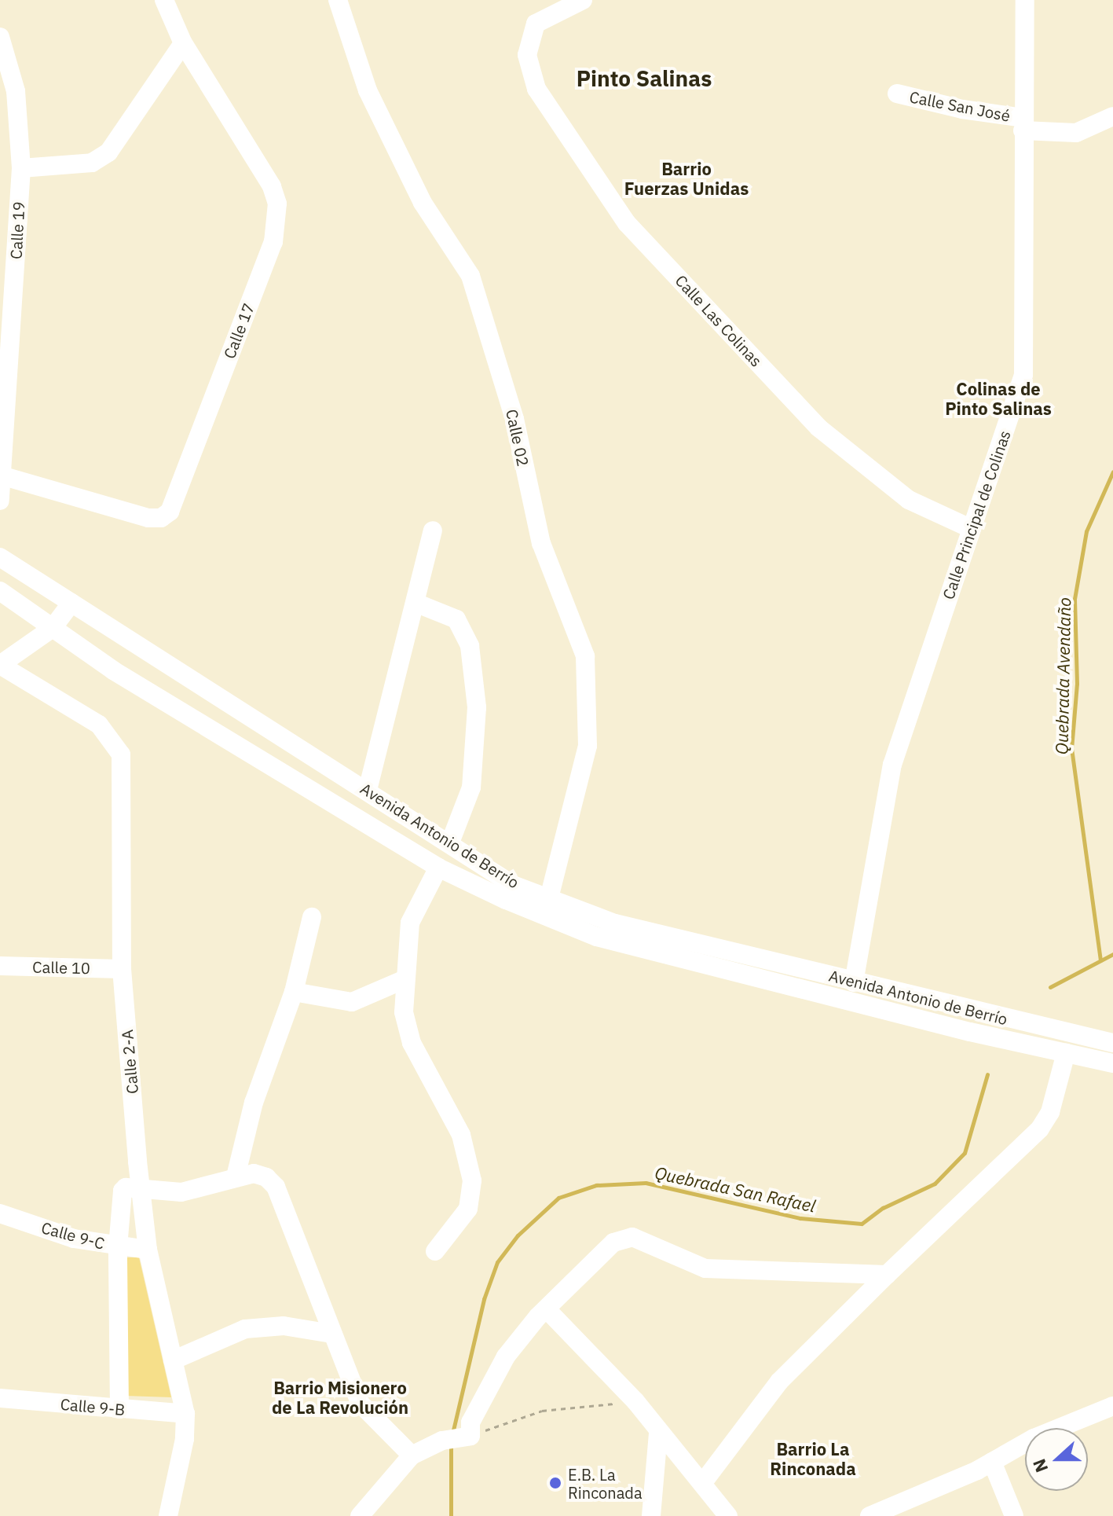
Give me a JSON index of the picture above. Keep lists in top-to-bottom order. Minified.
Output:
{"streets":{"street":["Calle San José","Calle 19","Calle Las Colinas","Calle 17","Calle 02","Calle Principal de Colinas","Avenida Antonio de Berrío","Calle 10","Calle 2-A","Calle 9-C","Calle 9-B"]},"crossings":[["Calle San José","Calle Principal de Colinas"],["Calle 19","Calle 17"],["Calle Las Colinas","Calle Principal de Colinas"],["Calle 02","Avenida Antonio de Berrío"],["Calle Principal de Colinas","Avenida Antonio de Berrío"],["Calle 10","Calle 2-A"],["Calle 2-A","Calle 9-C"],["Calle 2-A","Calle 9-B"]],"districts":["Pinto Salinas","Barrio Fuerzas Unidas","Colinas de Pinto Salinas","Barrio Misionero de La Revolución","Barrio La Rinconada"],"water":["Quebrada Avendaño","Quebrada San Rafael"],"places":["E.B. La Rinconada"],"north":"left"}
